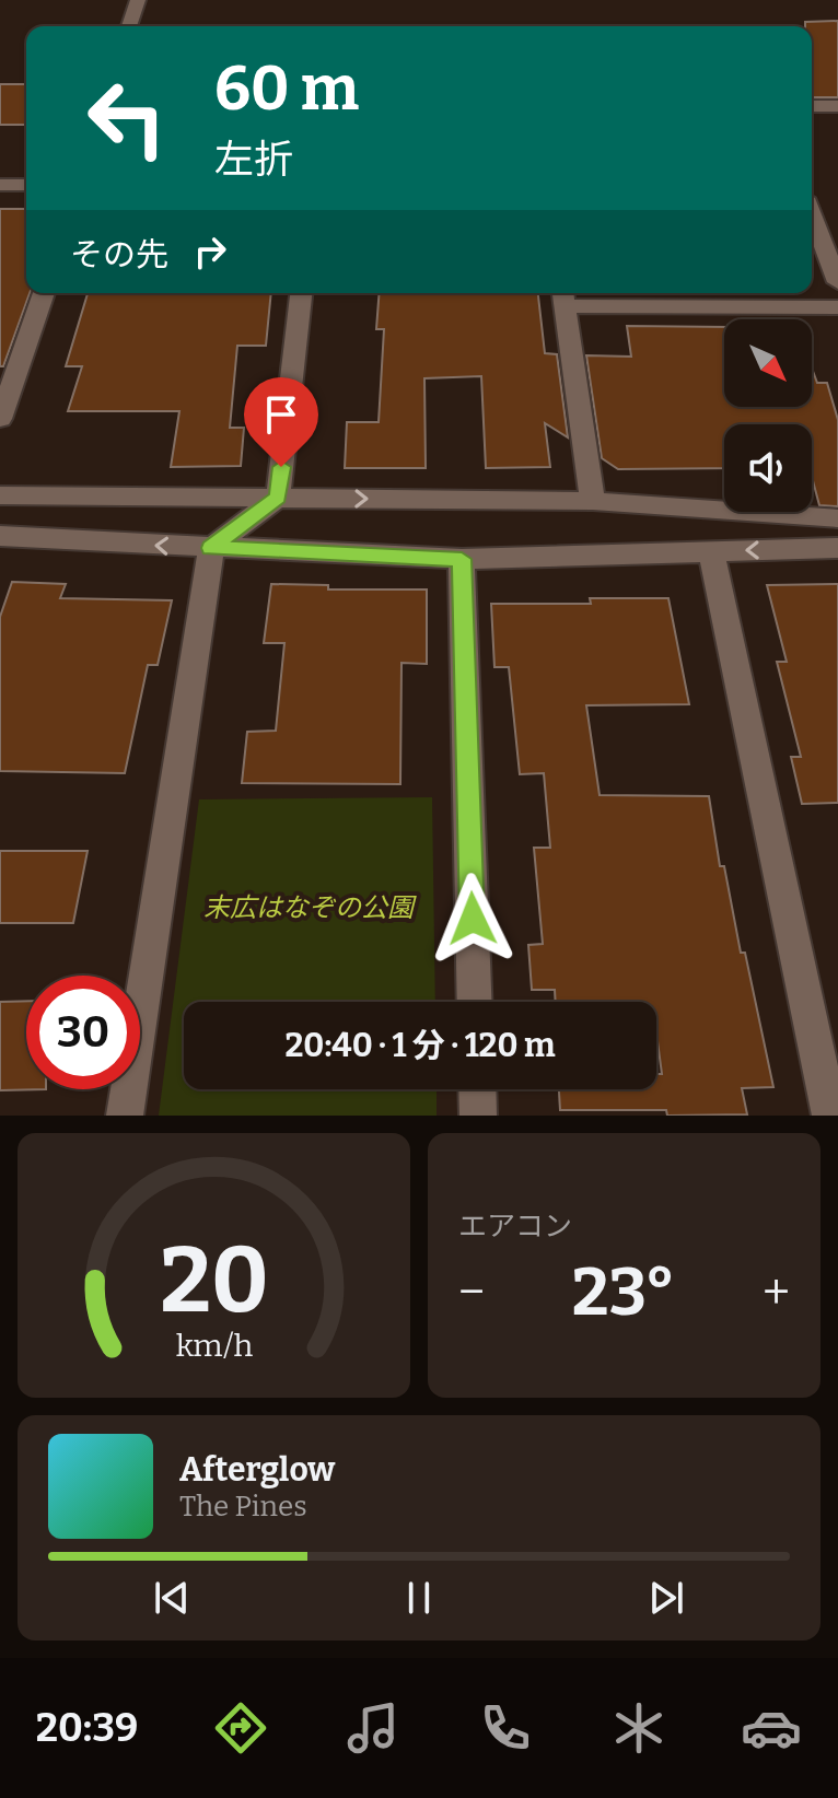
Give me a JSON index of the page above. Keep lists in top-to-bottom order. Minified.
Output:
{"parks":["末広はなぞの公園"],"north":"bottom right","page":{"turn":["60 m","左折"],"then":"その先","limit":"30","trip":"20:40 · 1 分 · 120 m","tile":"エアコン","heat":["−","23°","+"],"song":["Afterglow","The Pines"],"tabs":"20:39","gauge":["20","km/h"]}}
